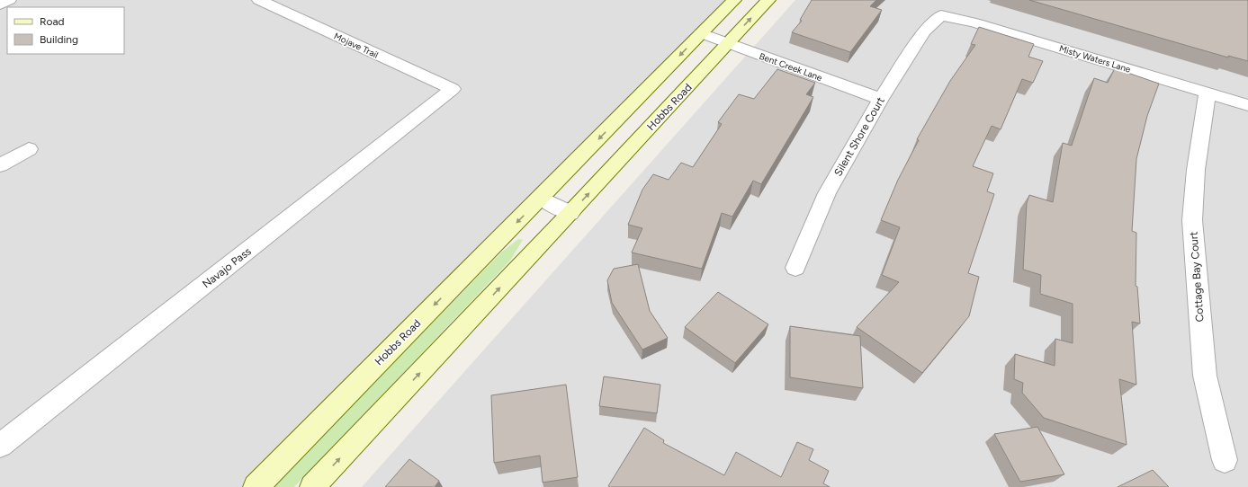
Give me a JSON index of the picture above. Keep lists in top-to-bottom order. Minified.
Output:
{"streets":{"street":["Mojave Trail","Misty Waters Lane","Bent Creek Lane","Hobbs Road","Silent Shore Court","Navajo Pass","Cottage Bay Court"]},"crossings":[["Mojave Trail","Navajo Pass"],["Misty Waters Lane","Silent Shore Court"],["Misty Waters Lane","Cottage Bay Court"],["Bent Creek Lane","Hobbs Road"],["Bent Creek Lane","Silent Shore Court"]],"legend":["Road","Building"]}
